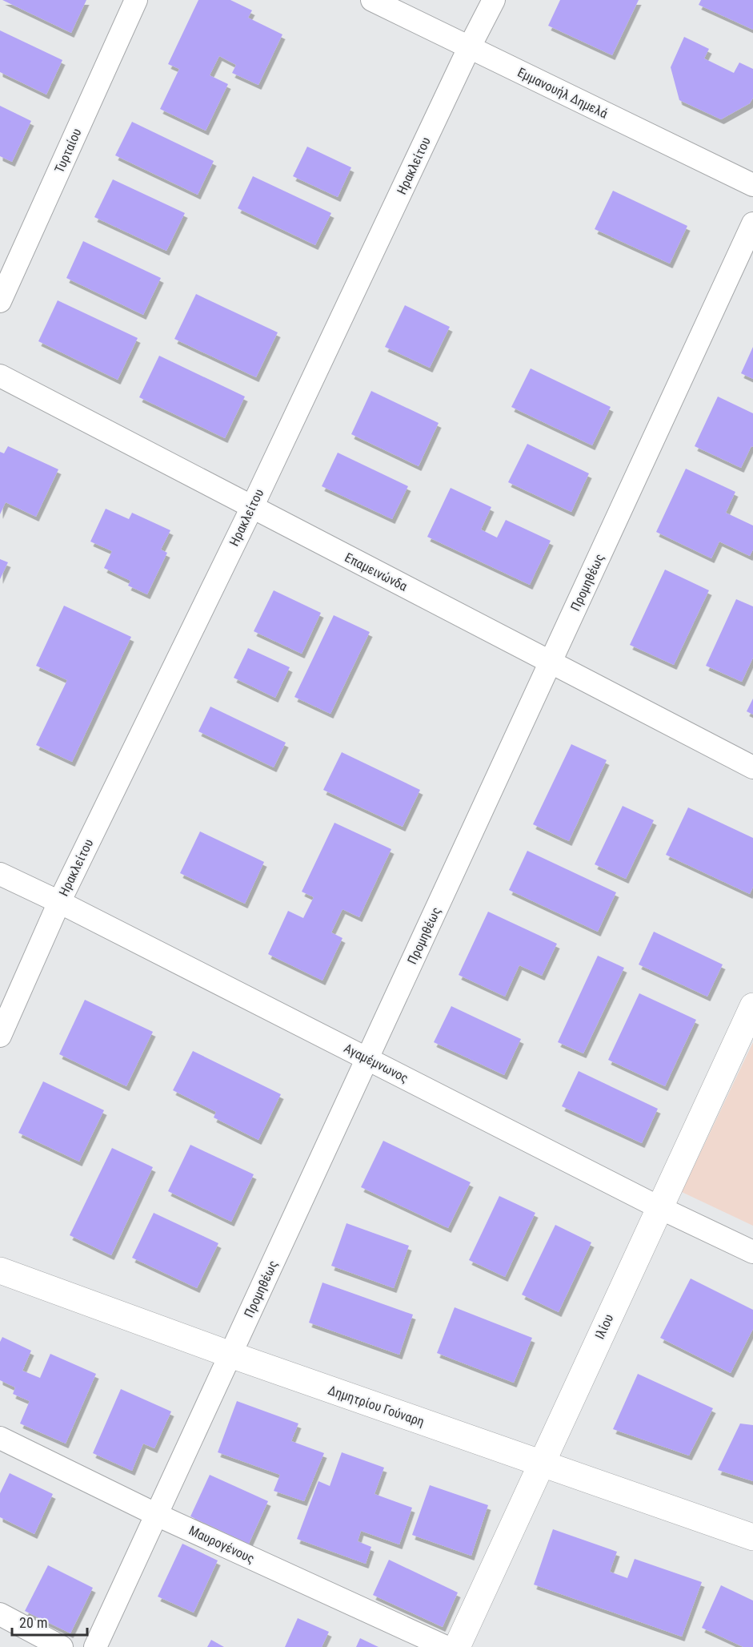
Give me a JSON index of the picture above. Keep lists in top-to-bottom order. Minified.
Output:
{"streets":{"main road":["Ιλίου","Δημητρίου Γούναρη"],"street":["Εμμανουήλ Δημελά","Τυρταίου","Ηρακλείτου","Επαμεινώνδα","Προμηθέως","Αγαμέμνωνος","Μαυρογένους"]},"crossings":[["Εμμανουήλ Δημελά","Ηρακλείτου"],["Ηρακλείτου","Επαμεινώνδα"],["Ηρακλείτου","Αγαμέμνωνος"],["Επαμεινώνδα","Προμηθέως"],["Προμηθέως","Αγαμέμνωνος"],["Προμηθέως","Δημητρίου Γούναρη"],["Προμηθέως","Μαυρογένους"],["Αγαμέμνωνος","Ιλίου"],["Ιλίου","Δημητρίου Γούναρη"]],"scale_bar":"20 m"}
